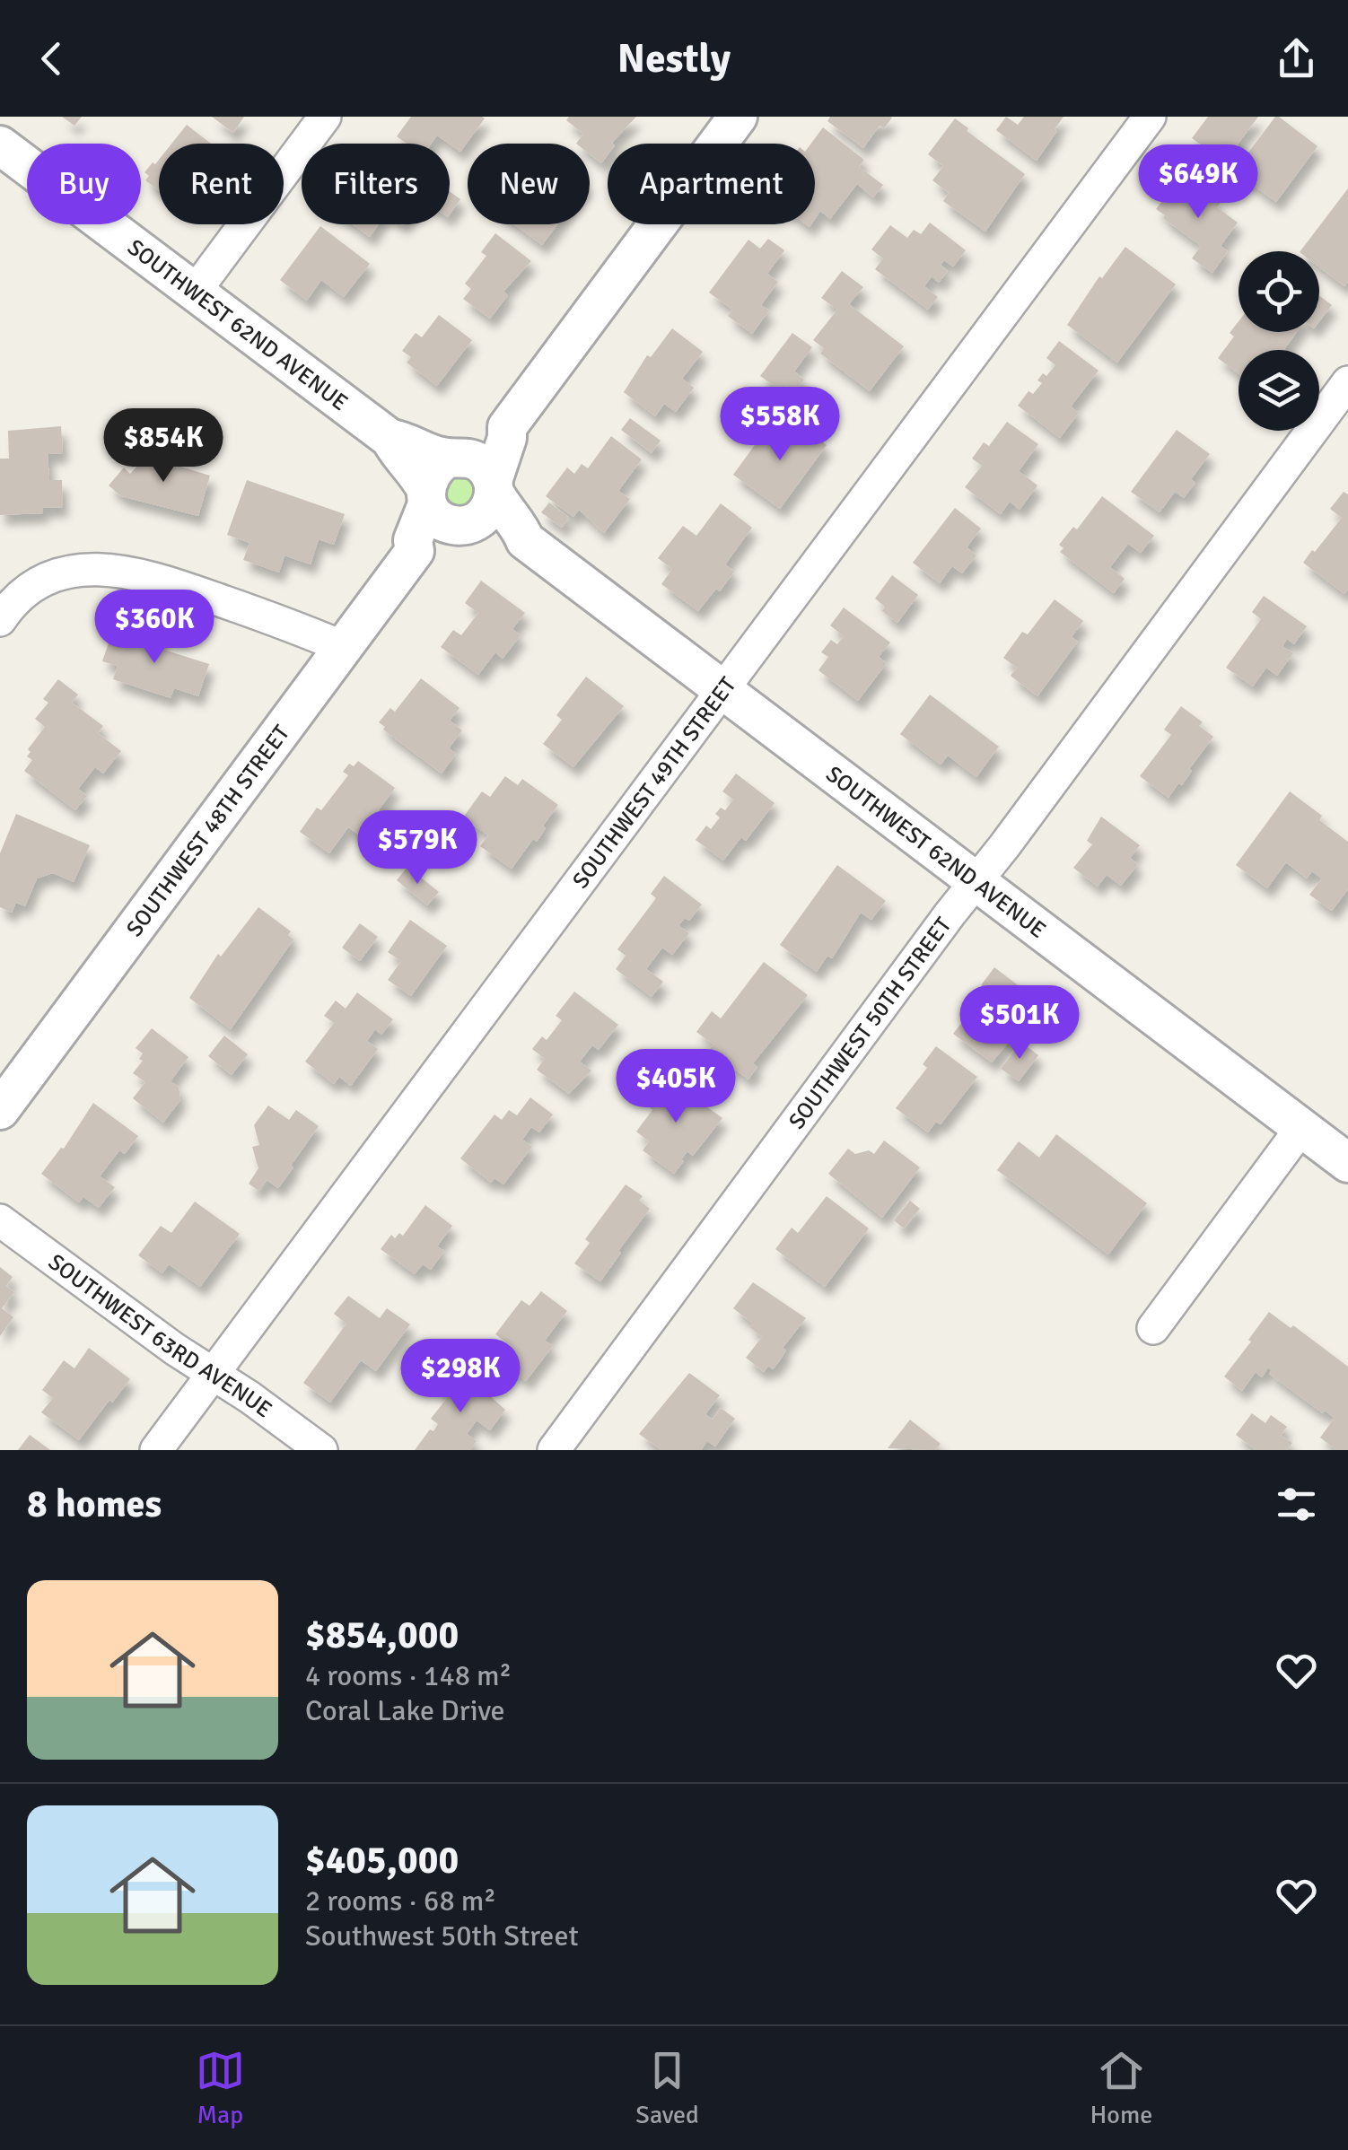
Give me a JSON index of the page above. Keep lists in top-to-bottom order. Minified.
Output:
{"streets":{"street":["SOUTHWEST 62ND AVENUE","SOUTHWEST 49TH STREET","SOUTHWEST 48TH STREET","SOUTHWEST 50TH STREET","SOUTHWEST 63RD AVENUE"]},"crossings":[["SOUTHWEST 62ND AVENUE","SOUTHWEST 49TH STREET"],["SOUTHWEST 62ND AVENUE","SOUTHWEST 48TH STREET"],["SOUTHWEST 62ND AVENUE","SOUTHWEST 50TH STREET"],["SOUTHWEST 49TH STREET","SOUTHWEST 63RD AVENUE"]],"page":{"header":"Nestly","chip":["Buy","Rent","Filters","New","Apartment"],"price":["$649K","$558K","$854K","$360K","$579K","$501K","$405K","$298K"],"heading":"8 homes","list":[{"name":"$854,000","note":"4 rooms · 148 m² · Coral Lake Drive"},{"name":"$405,000","note":"2 rooms · 68 m² · Southwest 50th Street"}],"tabs":["Map","Saved","Home"]}}
